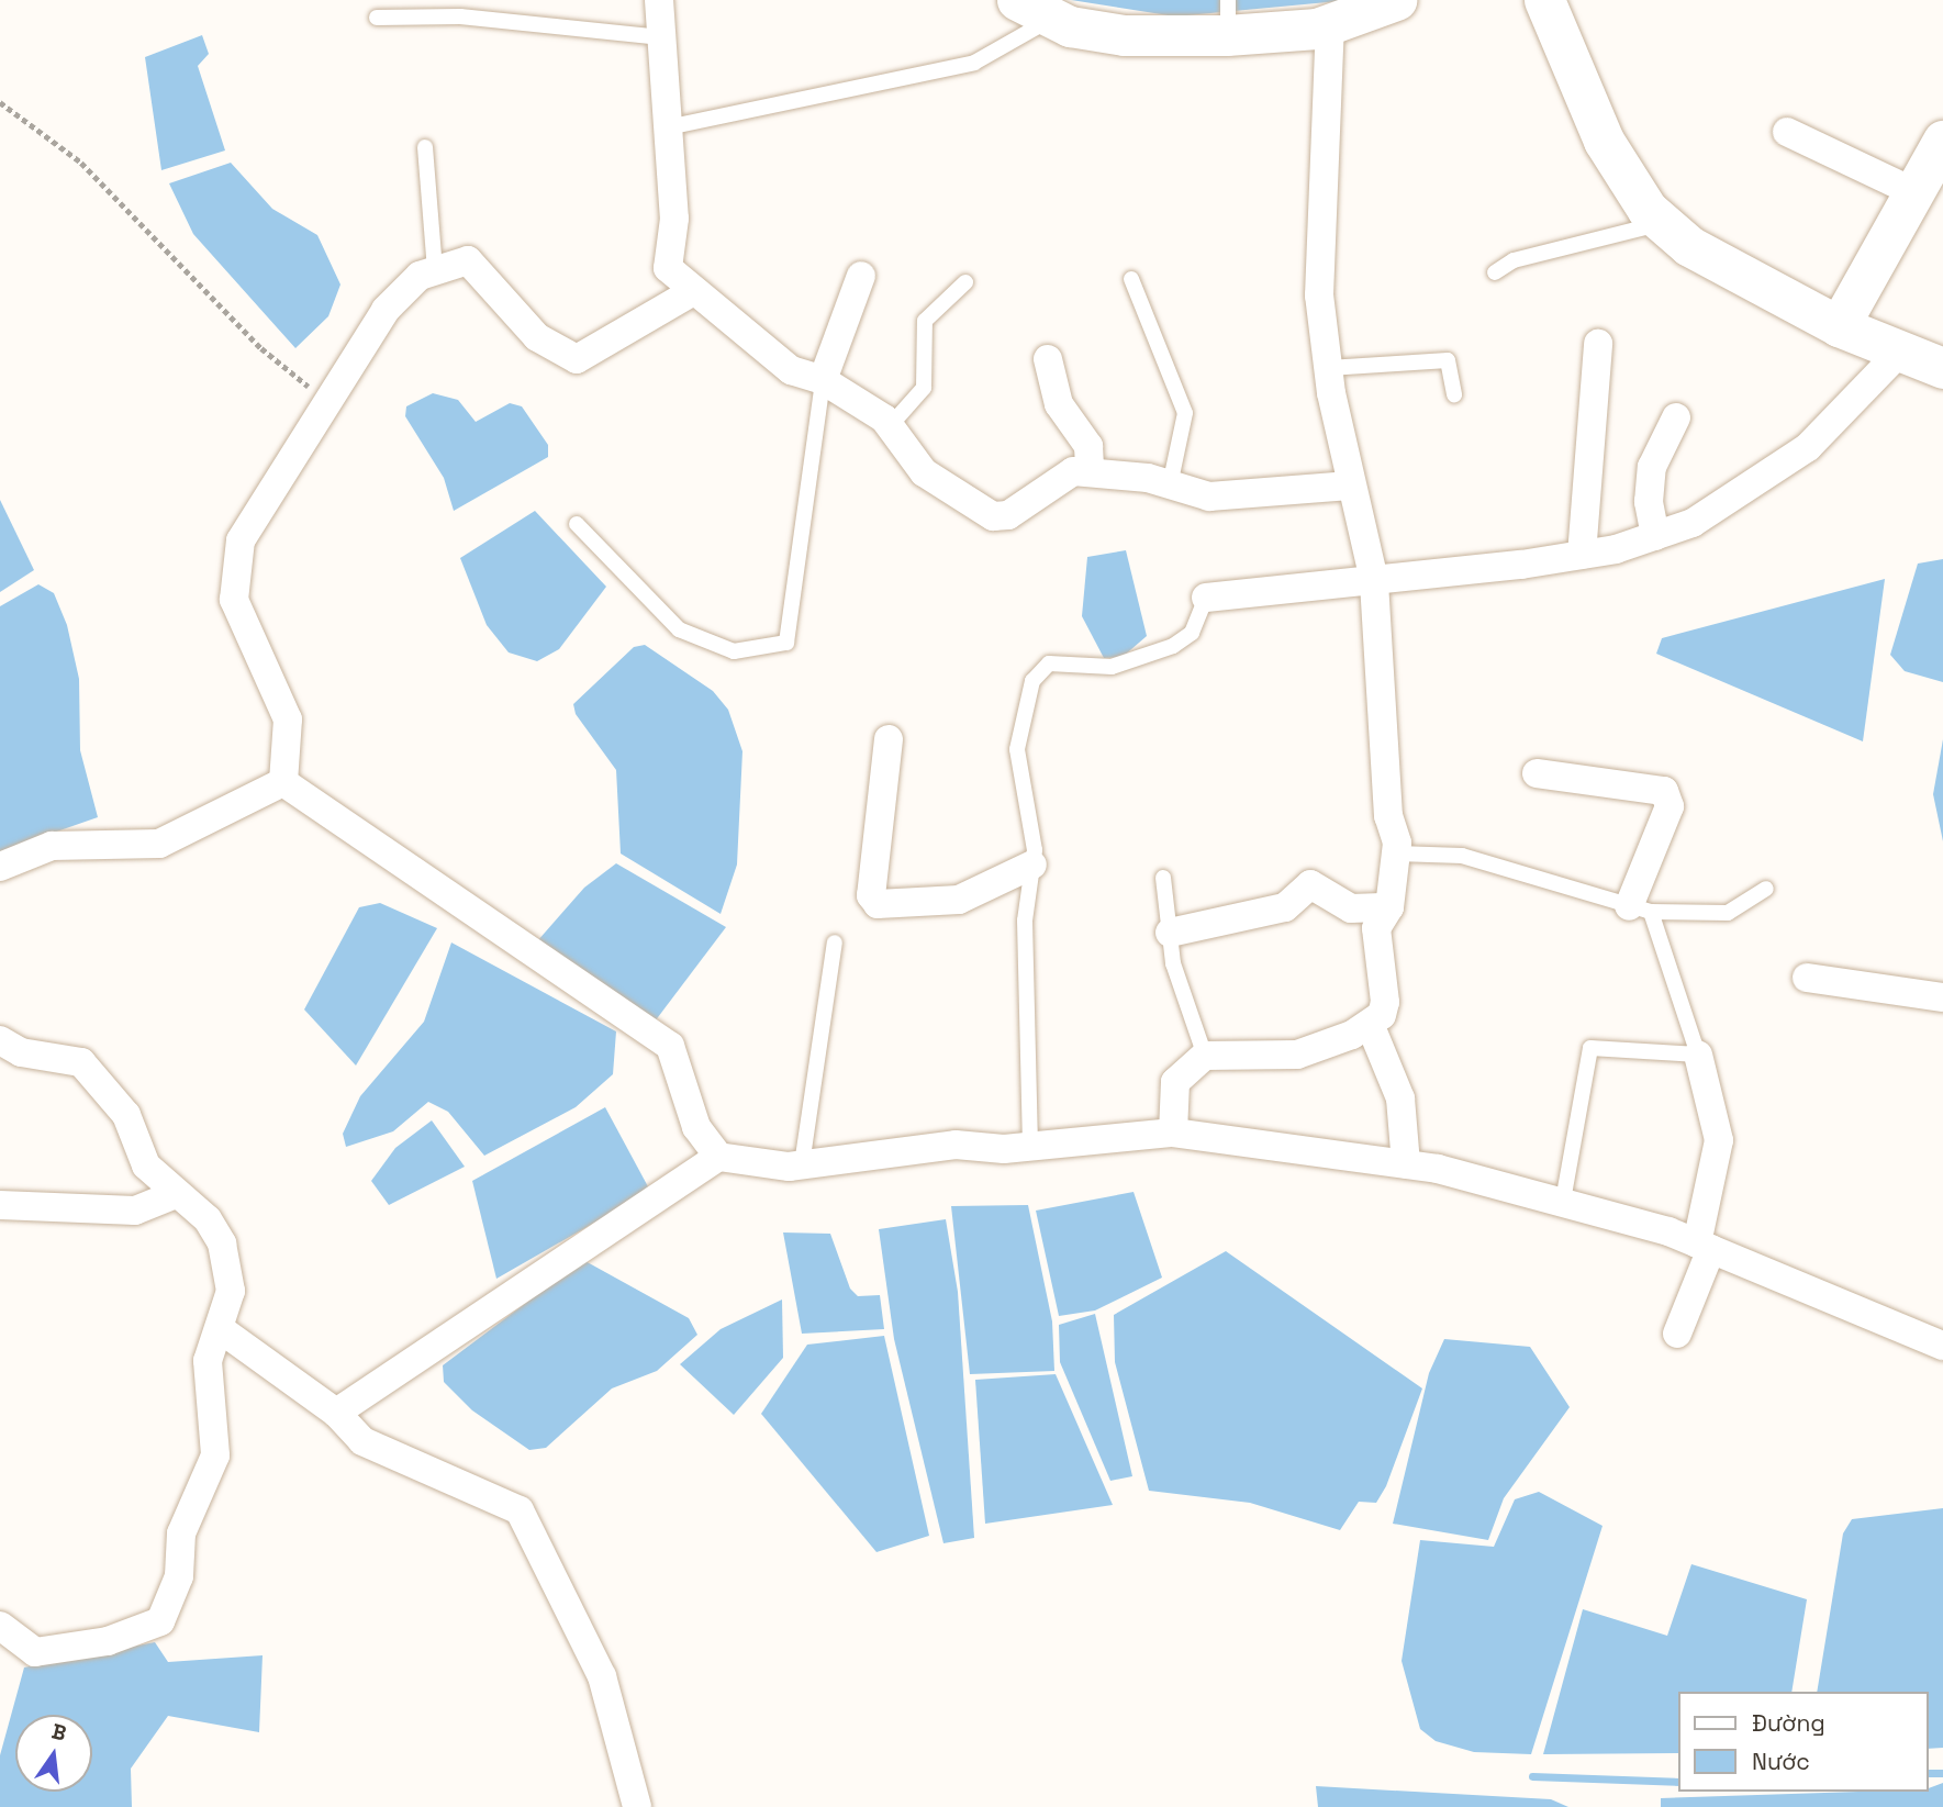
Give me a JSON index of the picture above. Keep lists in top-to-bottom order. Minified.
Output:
{"legend":["Đường","Nước"],"north":"top"}
